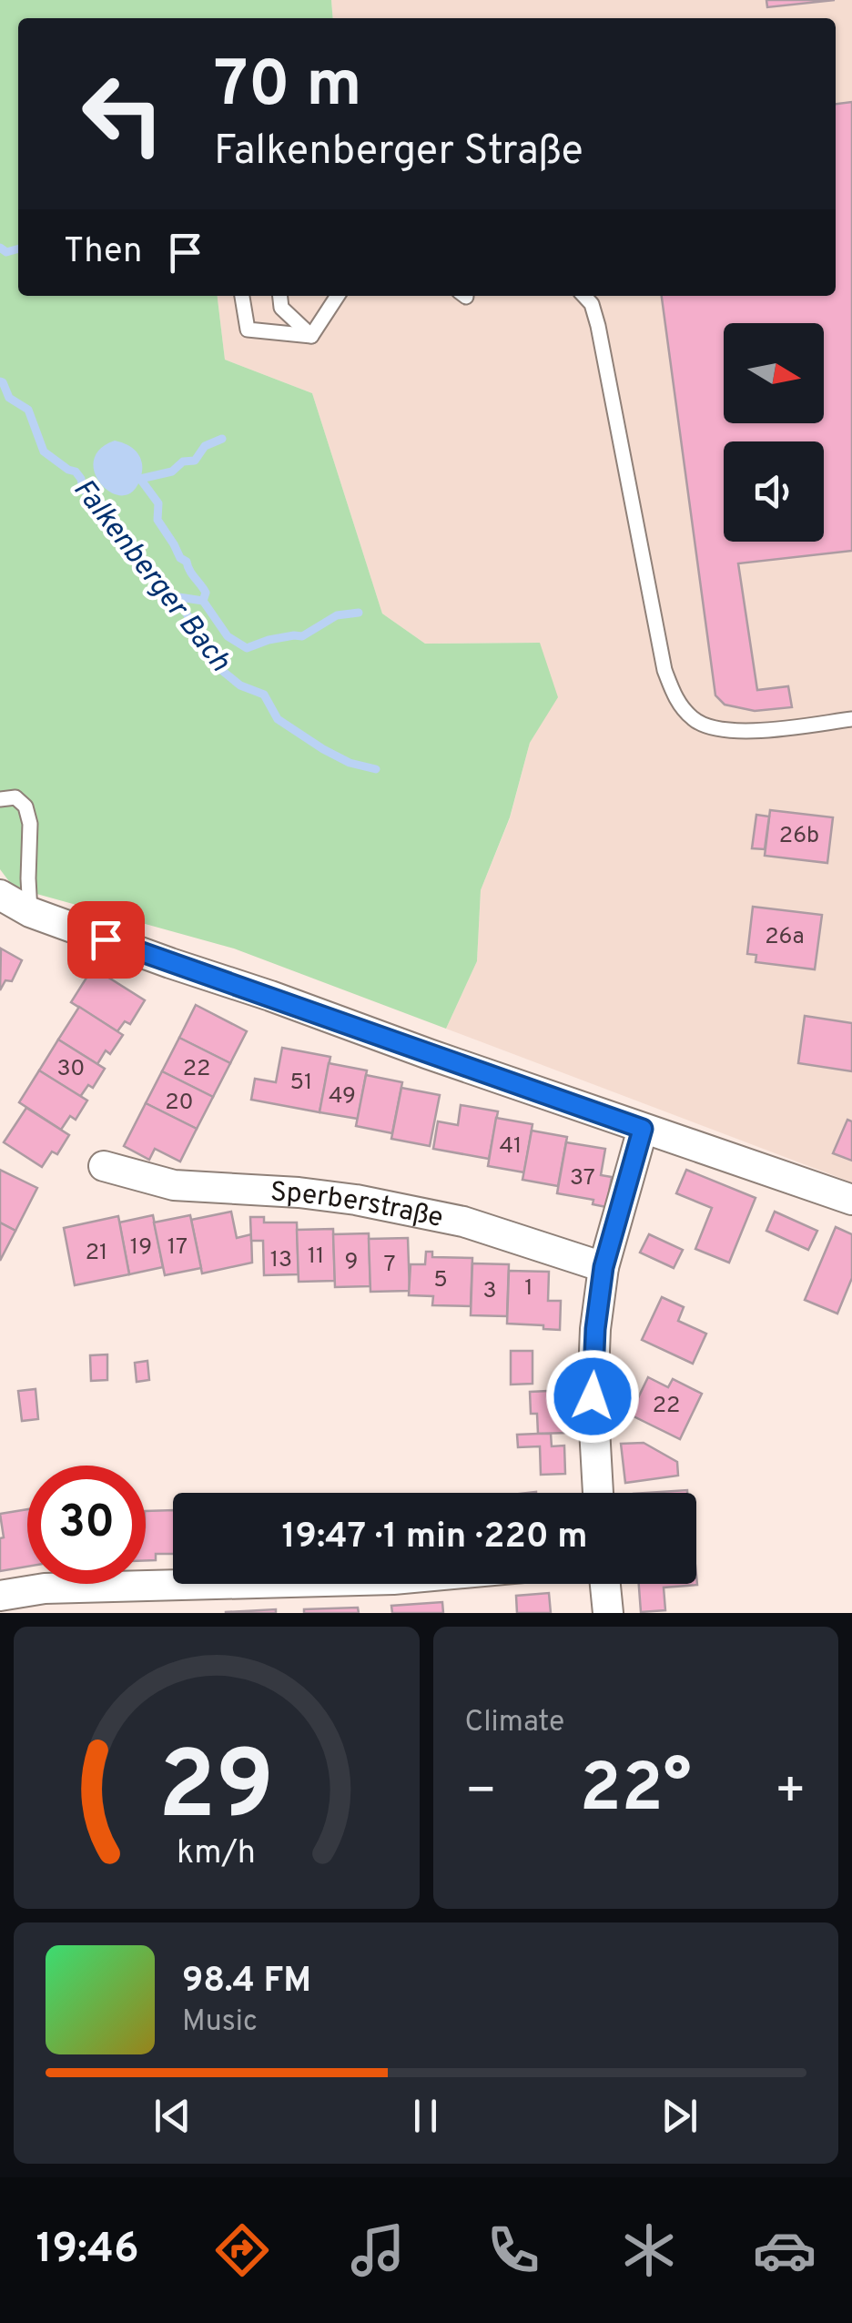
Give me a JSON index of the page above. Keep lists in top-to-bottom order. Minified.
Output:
{"streets":{"street":["Sperberstraße"]},"water":["Falkenberger Bach"],"house_numbers":["26b","26a","30","22","51","49","20","41","37","19","17","21","11","13","9","7","5","1","3","22"],"north":"right","page":{"turn":["70 m","Falkenberger Straße"],"then":"Then","limit":"30","trip":"19:47 · 1 min · 220 m","tile":"Climate","heat":["−","22°","+"],"song":["98.4 FM","Music"],"tabs":"19:46","gauge":["29","km/h"]}}
